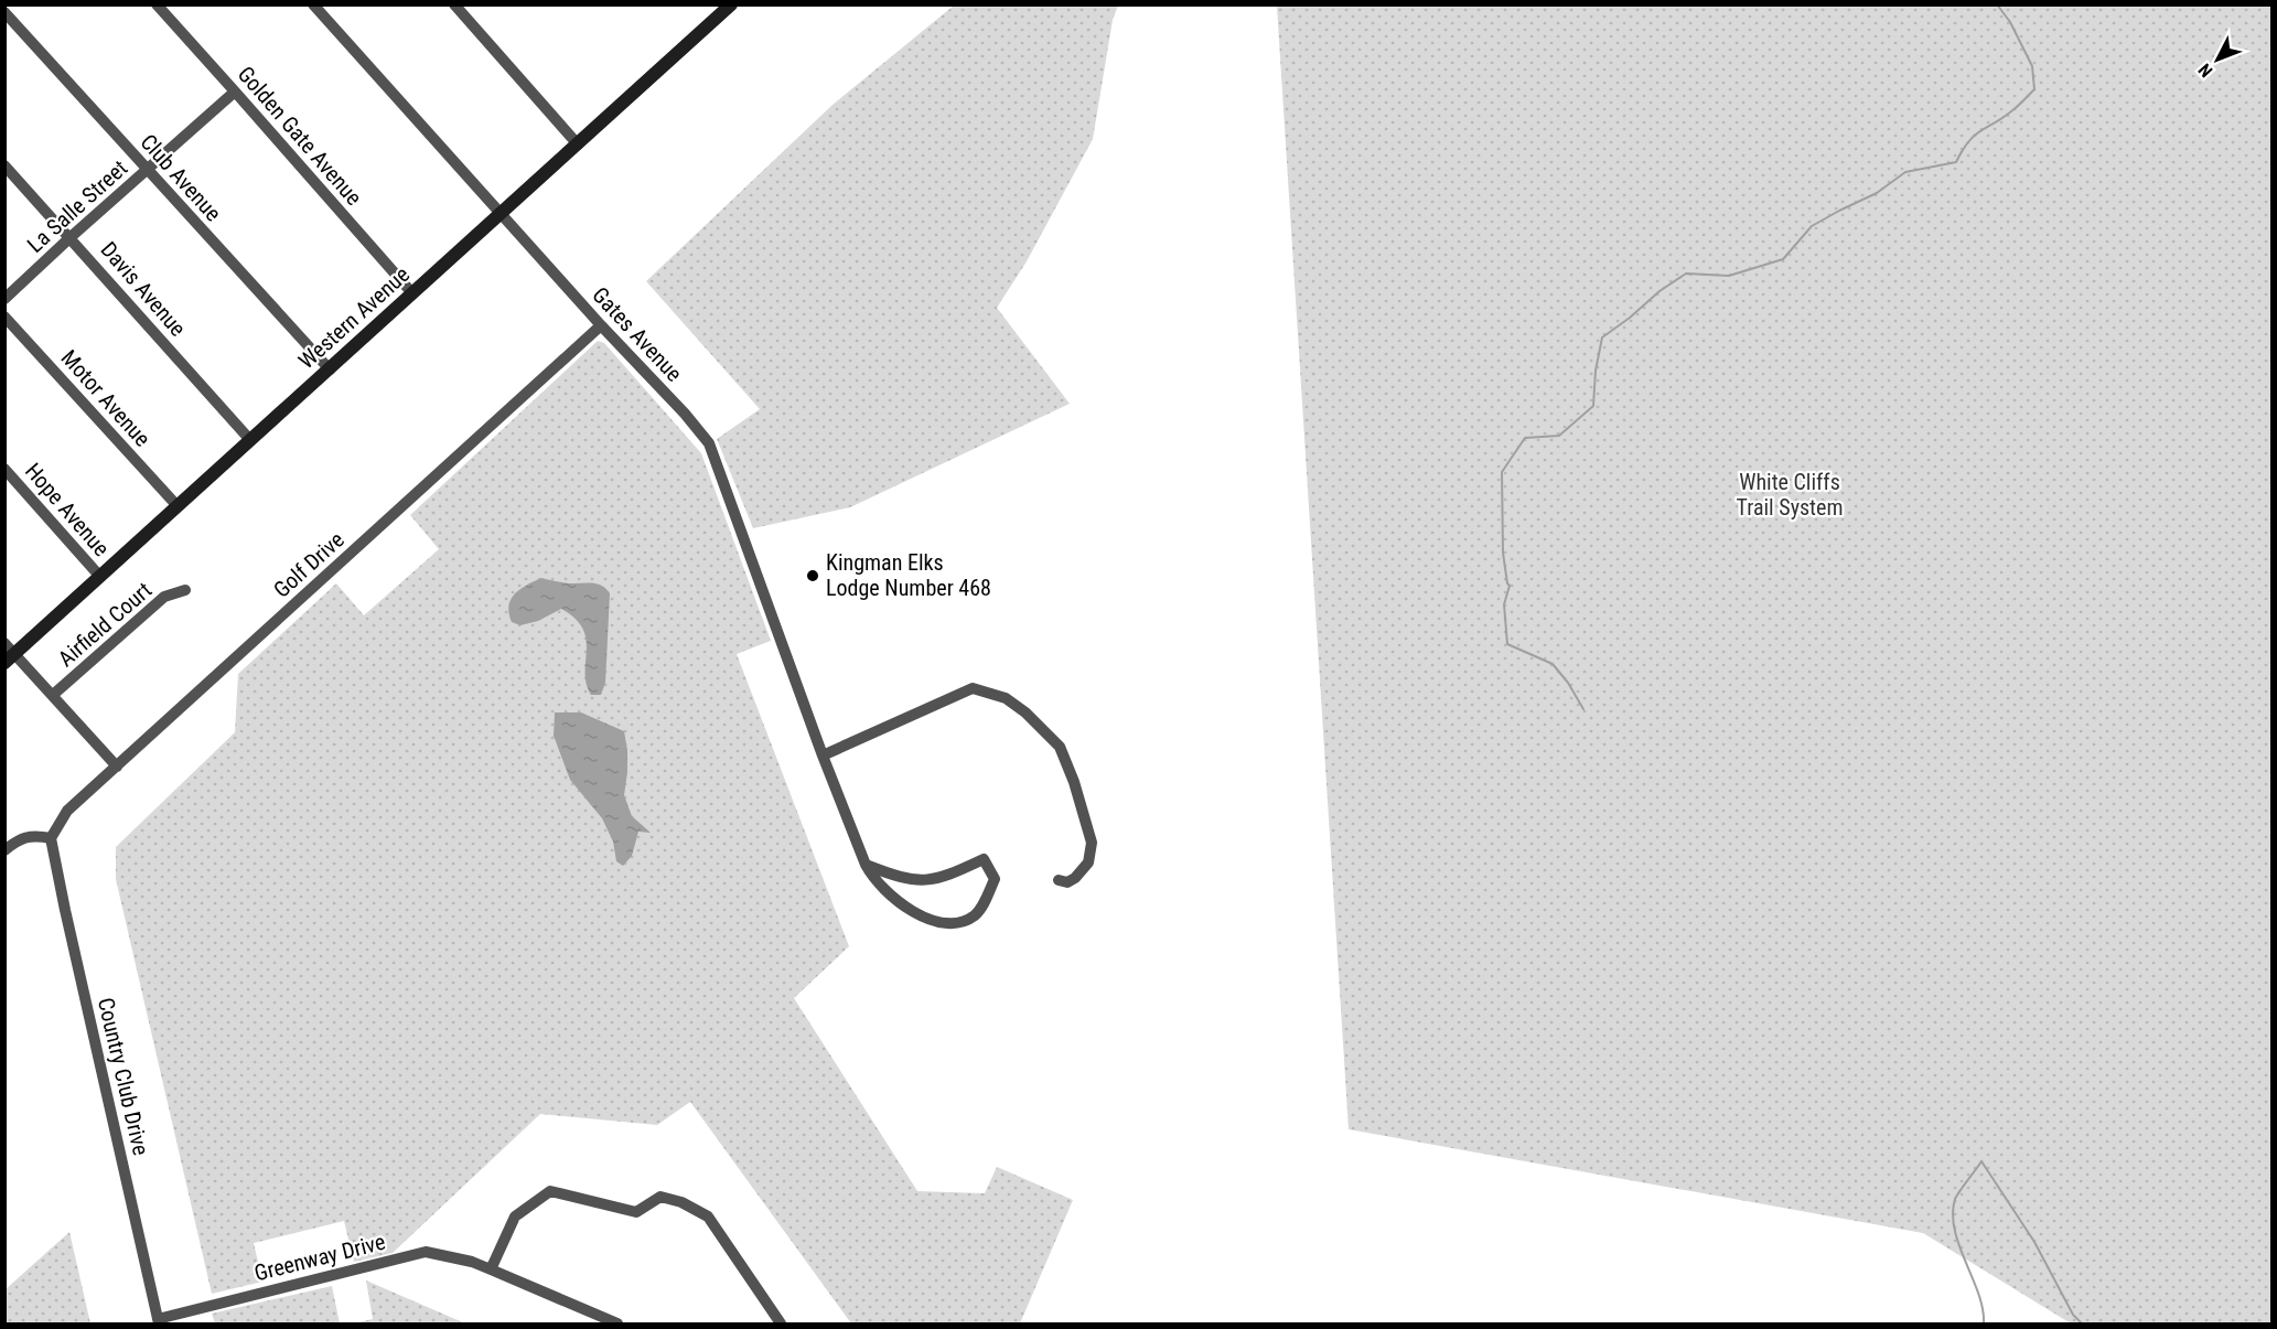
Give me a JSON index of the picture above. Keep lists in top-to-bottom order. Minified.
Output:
{"streets":{"street":["Golden Gate Avenue","Club Avenue","La Salle Street","Davis Avenue","Western Avenue","Gates Avenue","Motor Avenue","Hope Avenue","Golf Drive","Airfield Court","Country Club Drive","Greenway Drive"]},"crossings":[["Golden Gate Avenue","La Salle Street"],["Golden Gate Avenue","Western Avenue"],["Club Avenue","La Salle Street"],["Club Avenue","Western Avenue"],["La Salle Street","Davis Avenue"],["Davis Avenue","Western Avenue"],["Western Avenue","Gates Avenue"],["Western Avenue","Motor Avenue"],["Western Avenue","Hope Avenue"],["Gates Avenue","Golf Drive"],["Golf Drive","Country Club Drive"],["Country Club Drive","Greenway Drive"]],"parks":["White Cliffs Trail System"],"places":["Kingman Elks Lodge Number 468"],"north":"bottom left"}
